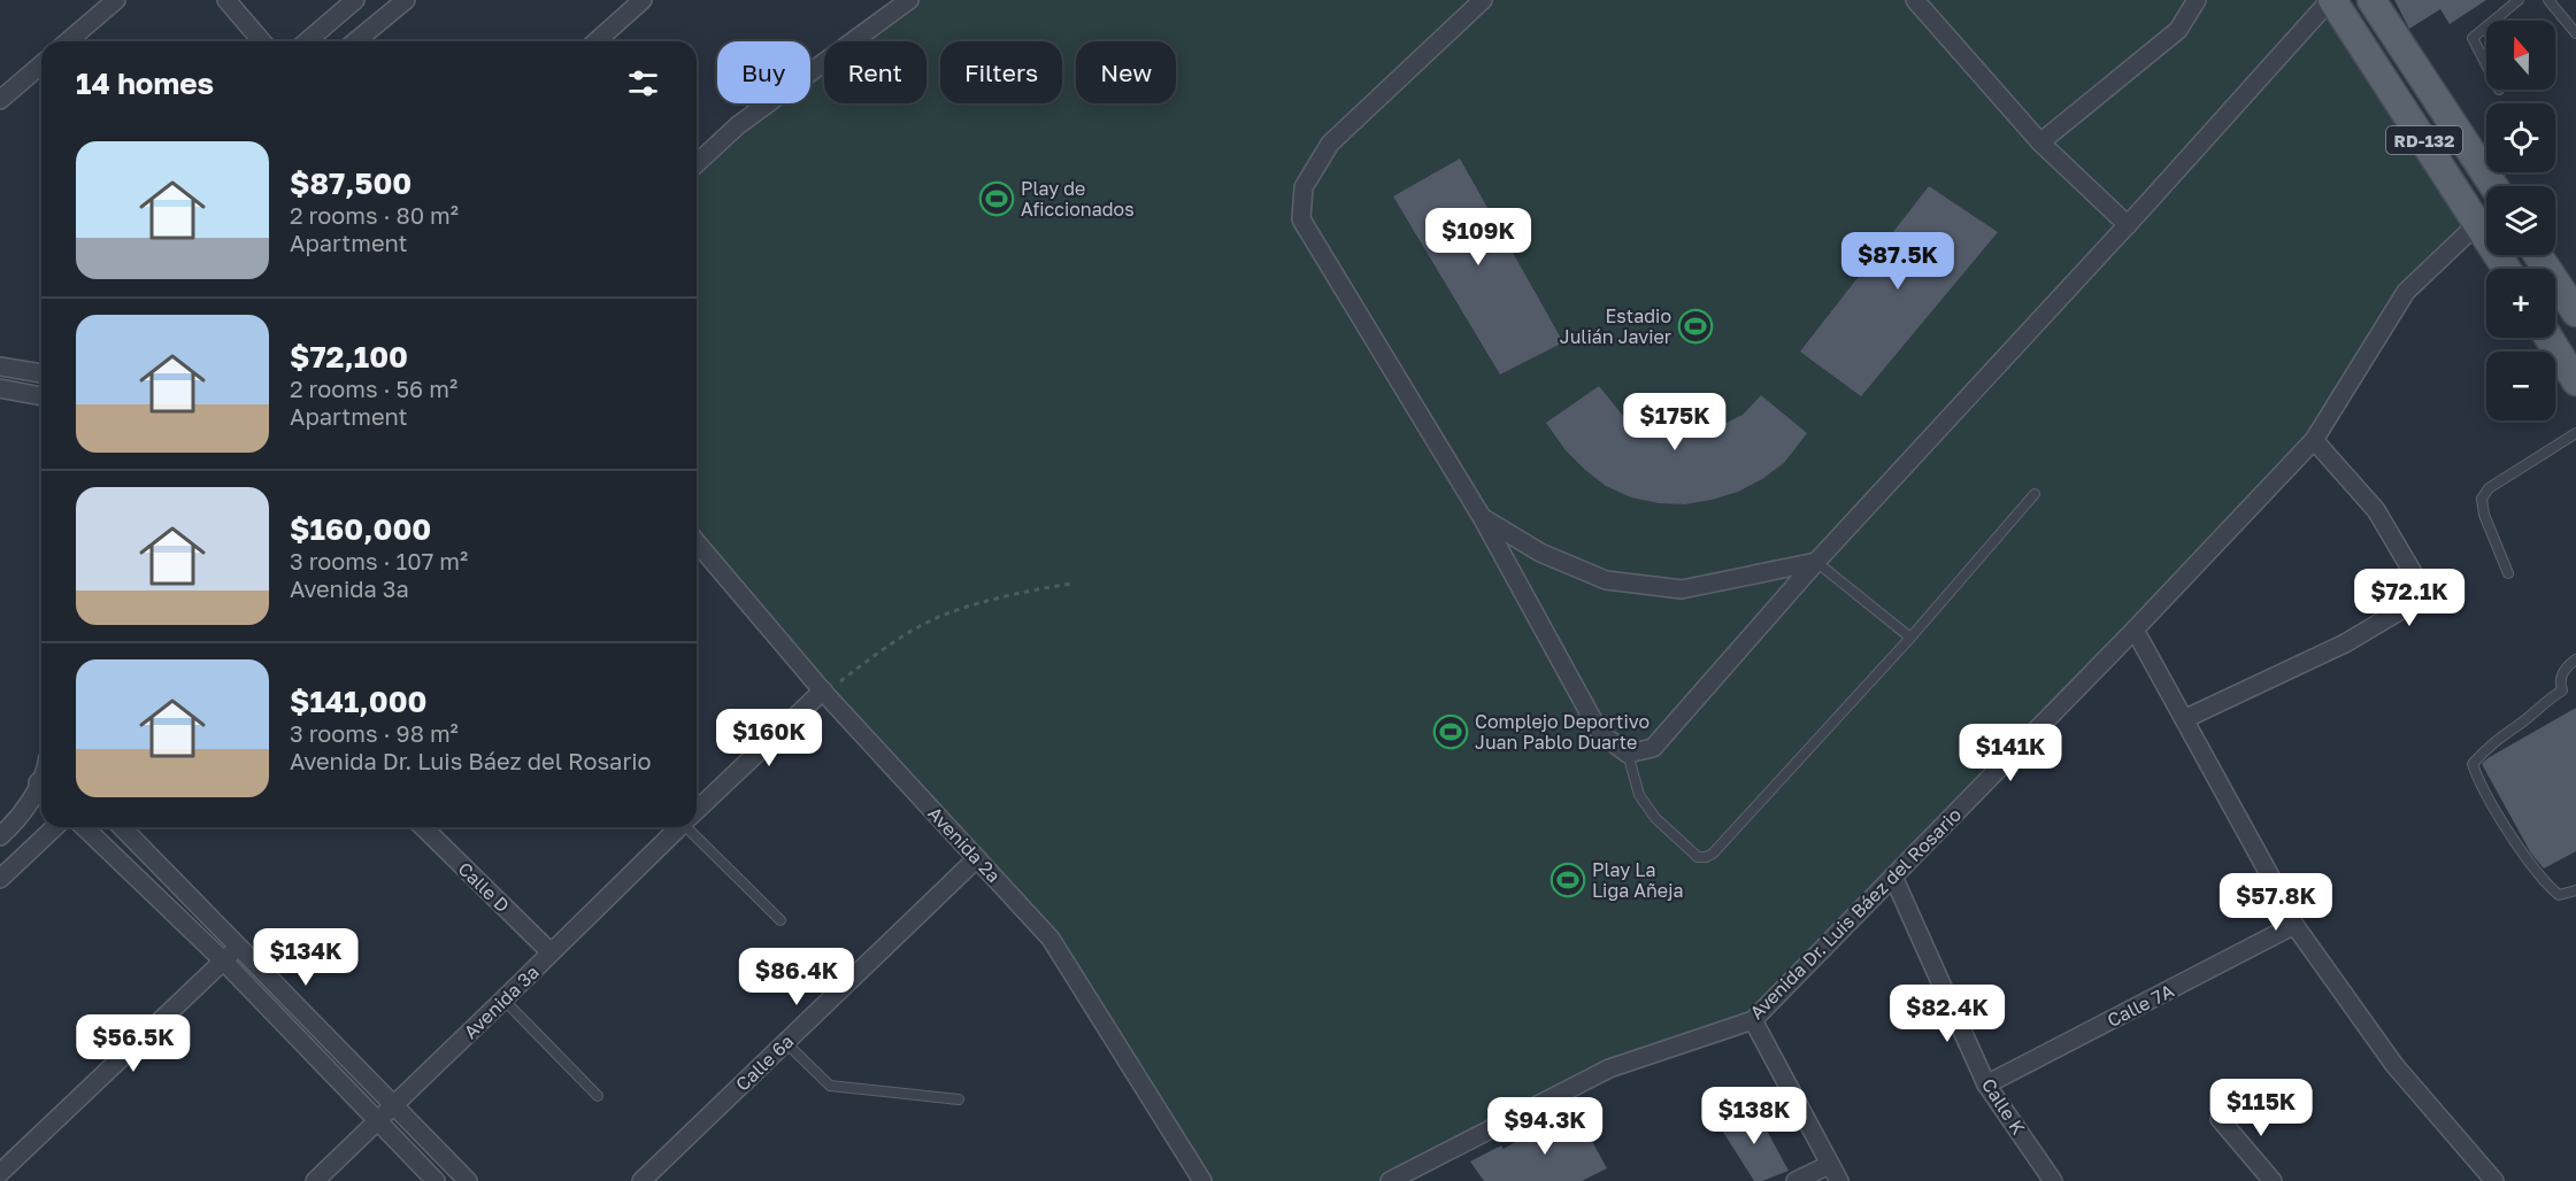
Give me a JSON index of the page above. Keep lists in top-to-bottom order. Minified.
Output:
{"streets":{"main road":["RD-132"],"street":["Avenida 2a","Calle D","Avenida Dr. Luis Báez del Rosario","Avenida 3a","Calle 7A","Calle 6a","Calle K"]},"crossings":[["Avenida 2a","Avenida 3a"],["Avenida 2a","Calle 6a"],["Calle D","Avenida 3a"],["Avenida Dr. Luis Báez del Rosario","Calle K"],["Calle 7A","Calle K"]],"places":{"sports":["Play de Aficcionados","Estadio Julián Javier","Complejo Deportivo Juan Pablo Duarte","Play La Liga Añeja"]},"north":"top","page":{"map_buttons":["+","−"],"chip":["Buy","Rent","Filters","New"],"heading":"14 homes","list":[{"name":"$87,500","note":"2 rooms · 80 m² · Apartment"},{"name":"$72,100","note":"2 rooms · 56 m² · Apartment"},{"name":"$160,000","note":"3 rooms · 107 m² · Avenida 3a"},{"name":"$141,000","note":"3 rooms · 98 m² · Avenida Dr. Luis Báez del Rosario"}],"price":["$109K","$87.5K","$175K","$72.1K","$160K","$141K","$57.8K","$134K","$86.4K","$82.4K","$56.5K","$115K","$138K","$94.3K"]}}
